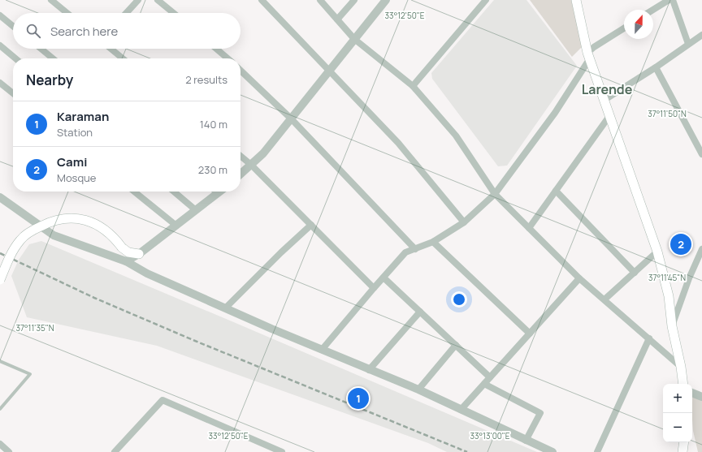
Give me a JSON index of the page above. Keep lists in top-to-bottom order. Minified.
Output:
{"districts":["Larende"],"north":"top","page":{"search":"Search here","heading":["Nearby","2 results"],"list":[{"mark":"1","name":"Karaman","note":"Station","value":"140 m"},{"mark":"2","name":"Cami","note":"Mosque","value":"230 m"}],"pins":["2","1"],"map_buttons":["+","−"]},"coordinates":["33°12'50\"E","37°11'50\"N","37°11'45\"N","37°11'35\"N","33°13'00\"E"]}
